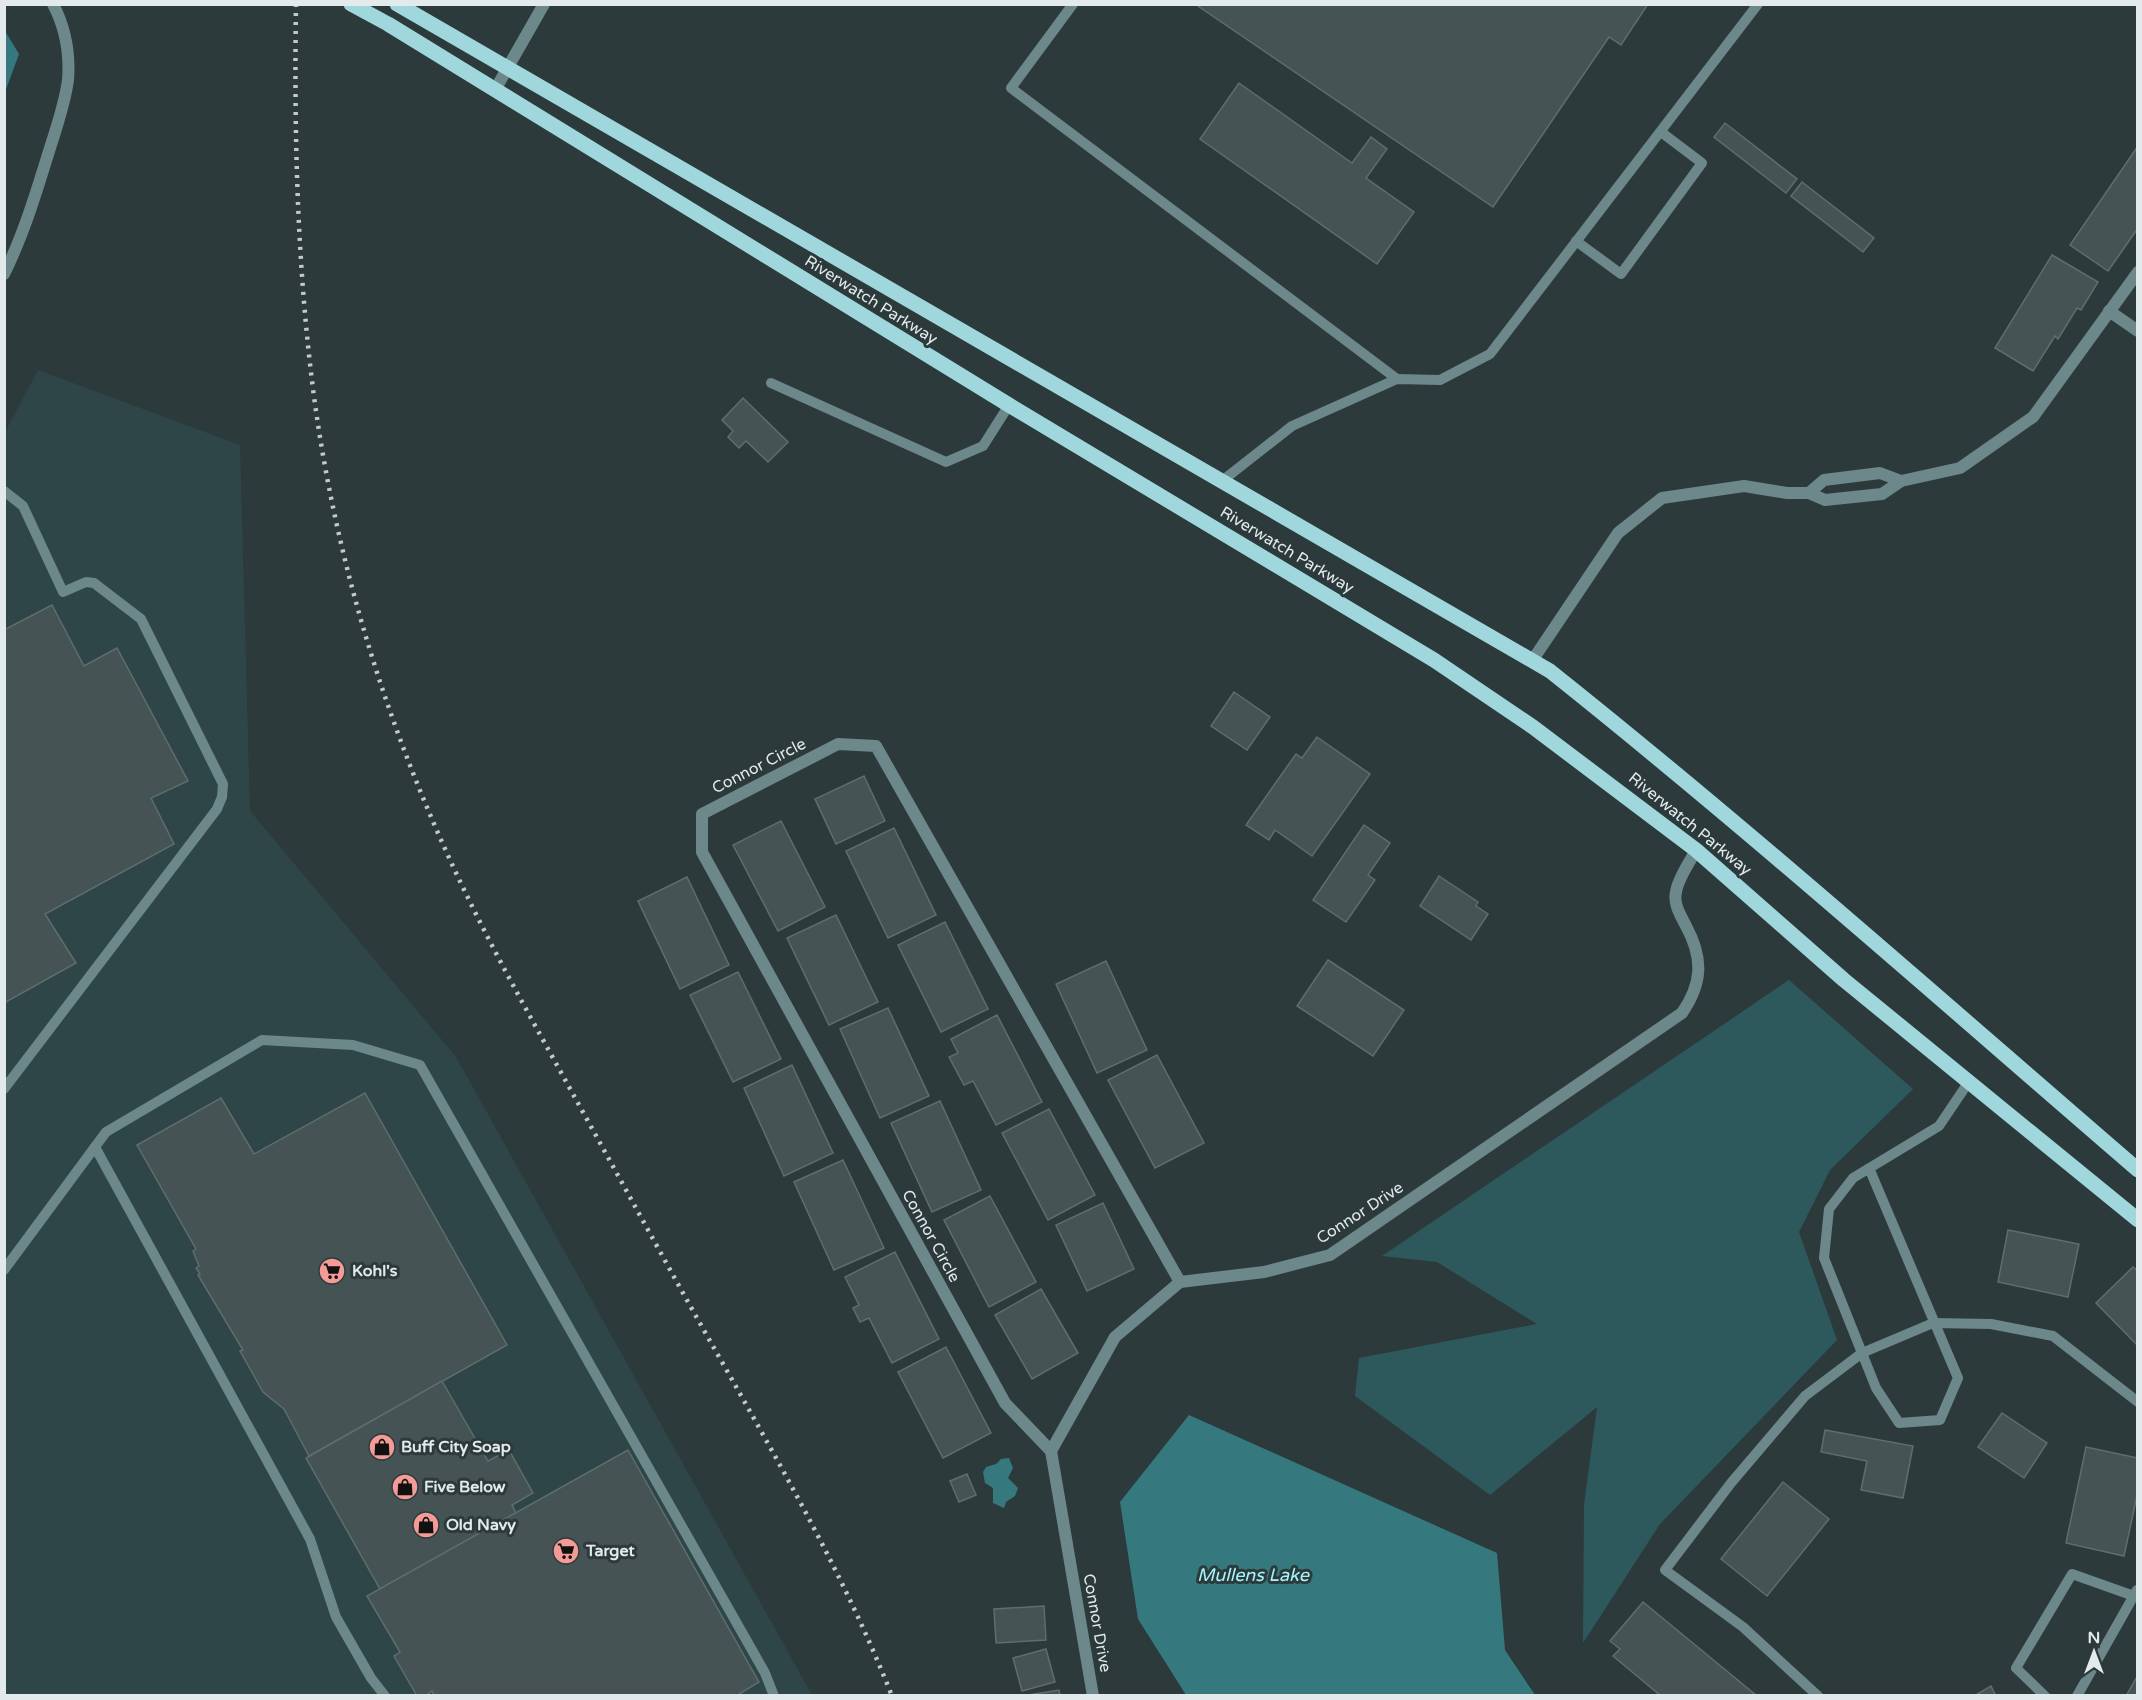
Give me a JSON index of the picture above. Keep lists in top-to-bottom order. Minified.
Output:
{"streets":{"main road":["Riverwatch Parkway"],"street":["Connor Circle","Connor Drive"]},"crossings":[["Riverwatch Parkway","Connor Drive"],["Connor Circle","Connor Drive"]],"water":["Mullens Lake"],"places":{"supermarket":["Kohl's","Target"],"shop":["Buff City Soap","Five Below","Old Navy"]},"north":"top"}
